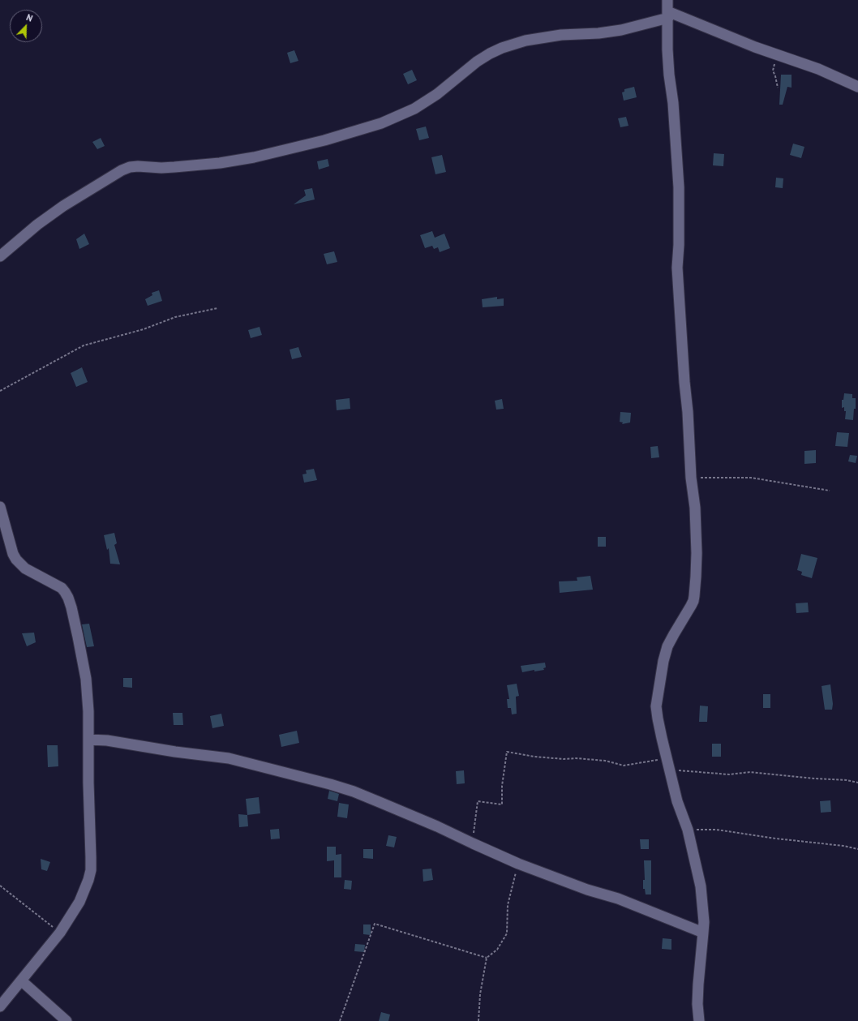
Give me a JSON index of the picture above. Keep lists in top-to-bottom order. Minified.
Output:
{"north":"top right"}
